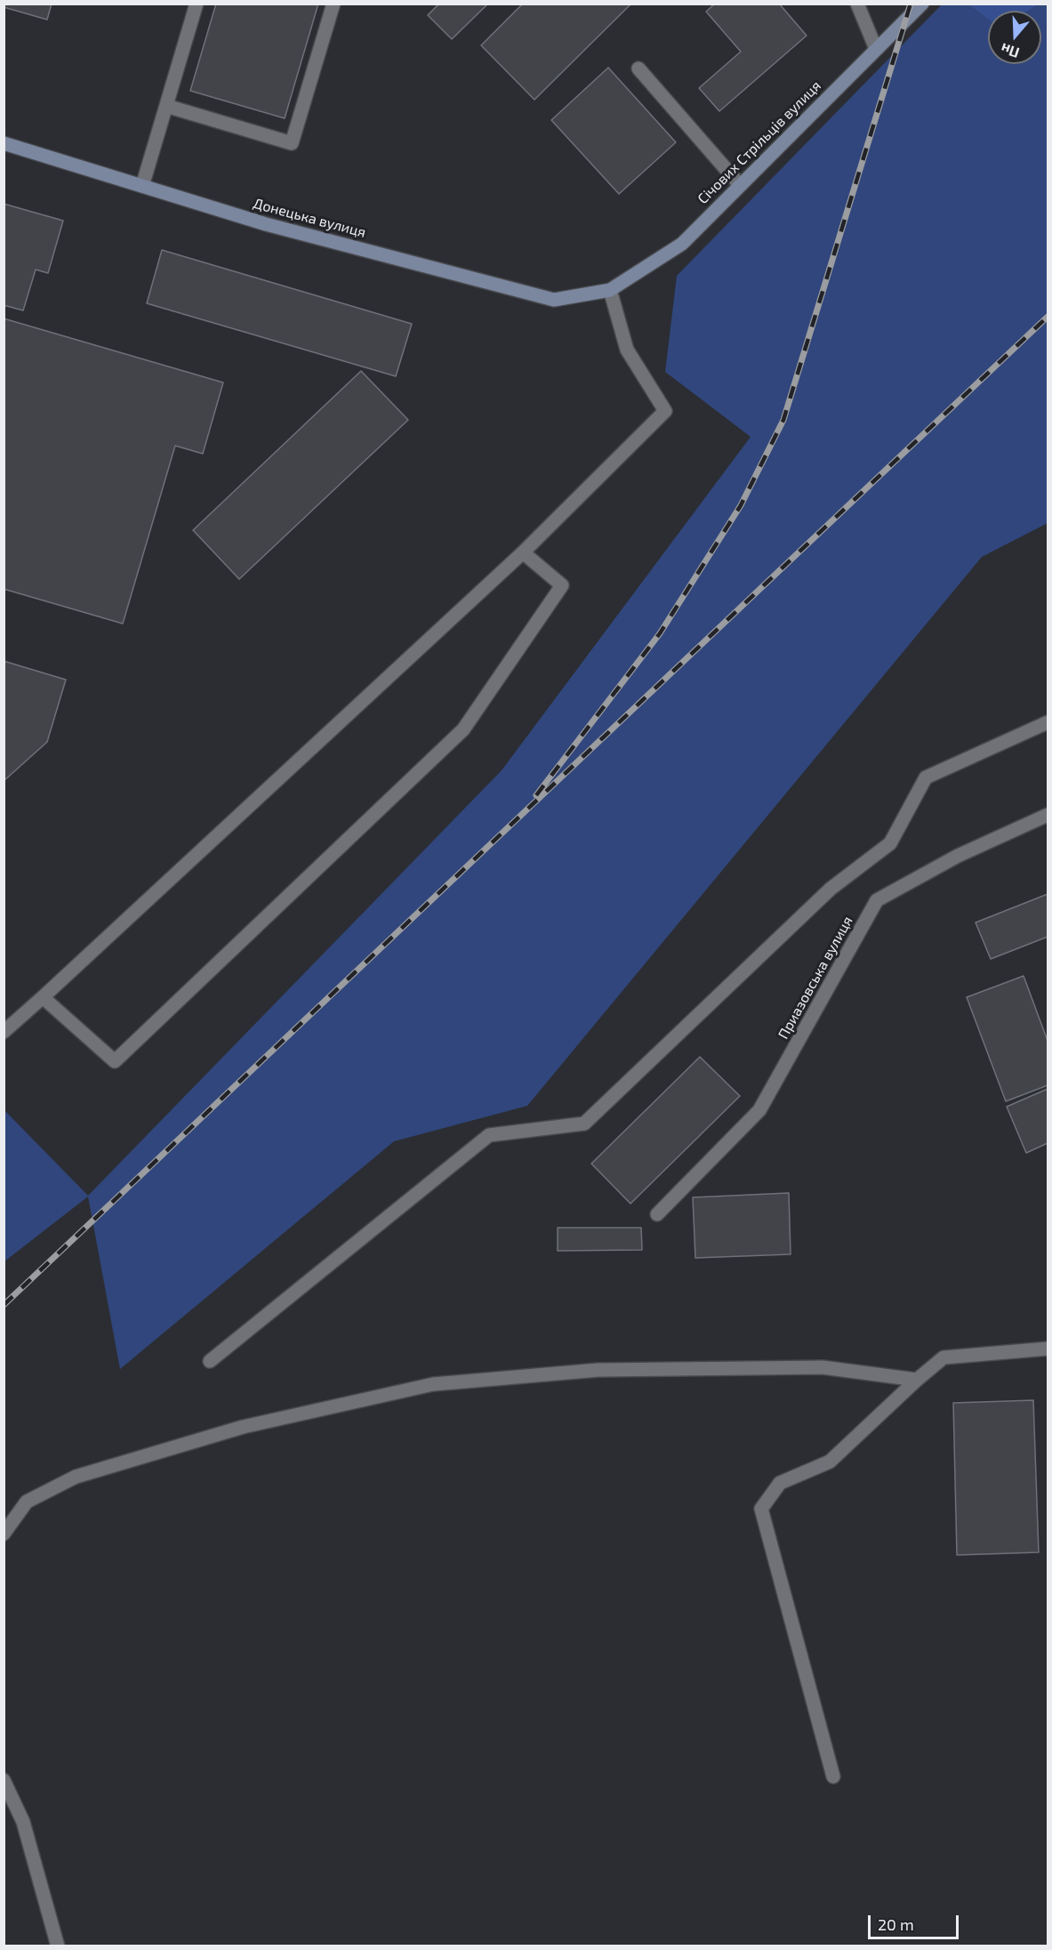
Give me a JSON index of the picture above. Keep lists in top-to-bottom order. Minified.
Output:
{"streets":{"street":["Січових Стрільців вулиця","Донецька вулиця","Приазовська вулиця"]},"crossings":[["Січових Стрільців вулиця","Донецька вулиця"]],"scale_bar":"20 m","north":"bottom"}
